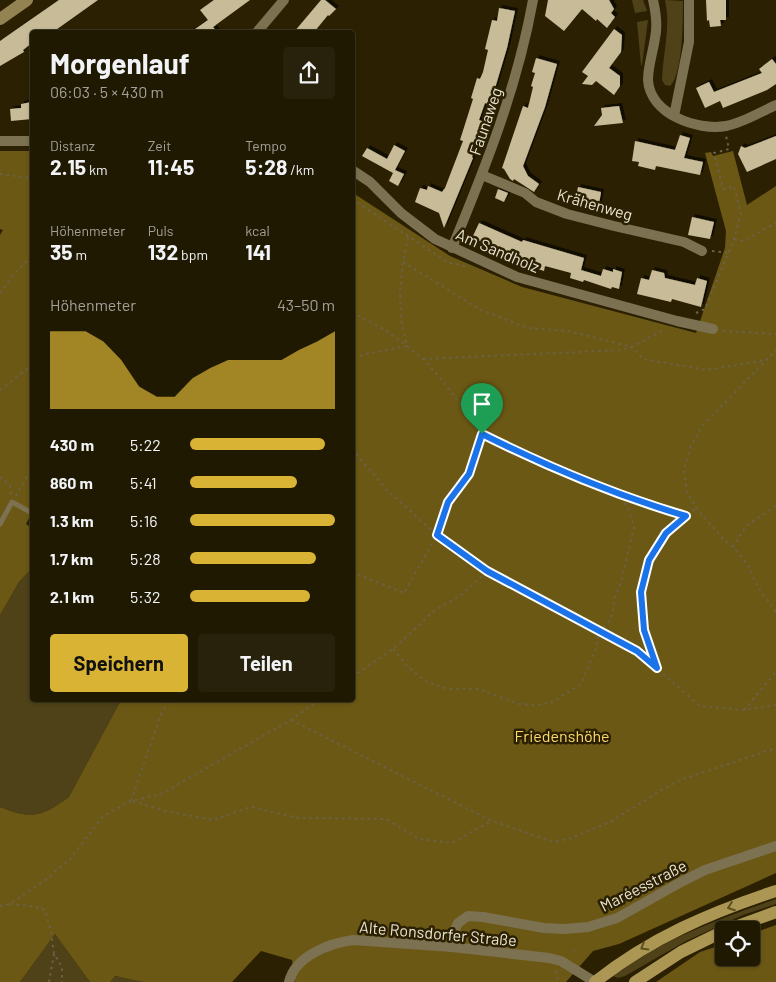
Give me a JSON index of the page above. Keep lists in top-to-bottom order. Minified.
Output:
{"streets":{"street":["Faunaweg","Krähenweg","Am Sandholz","Maréesstraße","Alte Ronsdorfer Straße"]},"crossings":[["Faunaweg","Krähenweg"],["Faunaweg","Am Sandholz"],["Maréesstraße","Alte Ronsdorfer Straße"]],"parks":["Friedenshöhe"],"page":{"heading":["Morgenlauf","06:03 · 5 × 430 m"],"stats":[["Distanz","2.15 km"],["Zeit","11:45"],["Tempo","5:28 /km"],["Höhenmeter","35 m"],["Puls","132 bpm"],["kcal","141"]],"chart":["Höhenmeter","43–50 m"],"list":[{"name":"430 m","note":"5:22"},{"name":"860 m","note":"5:41"},{"name":"1.3 km","note":"5:16"},{"name":"1.7 km","note":"5:28"},{"name":"2.1 km","note":"5:32"}],"buttons":["Speichern","Teilen"]}}
